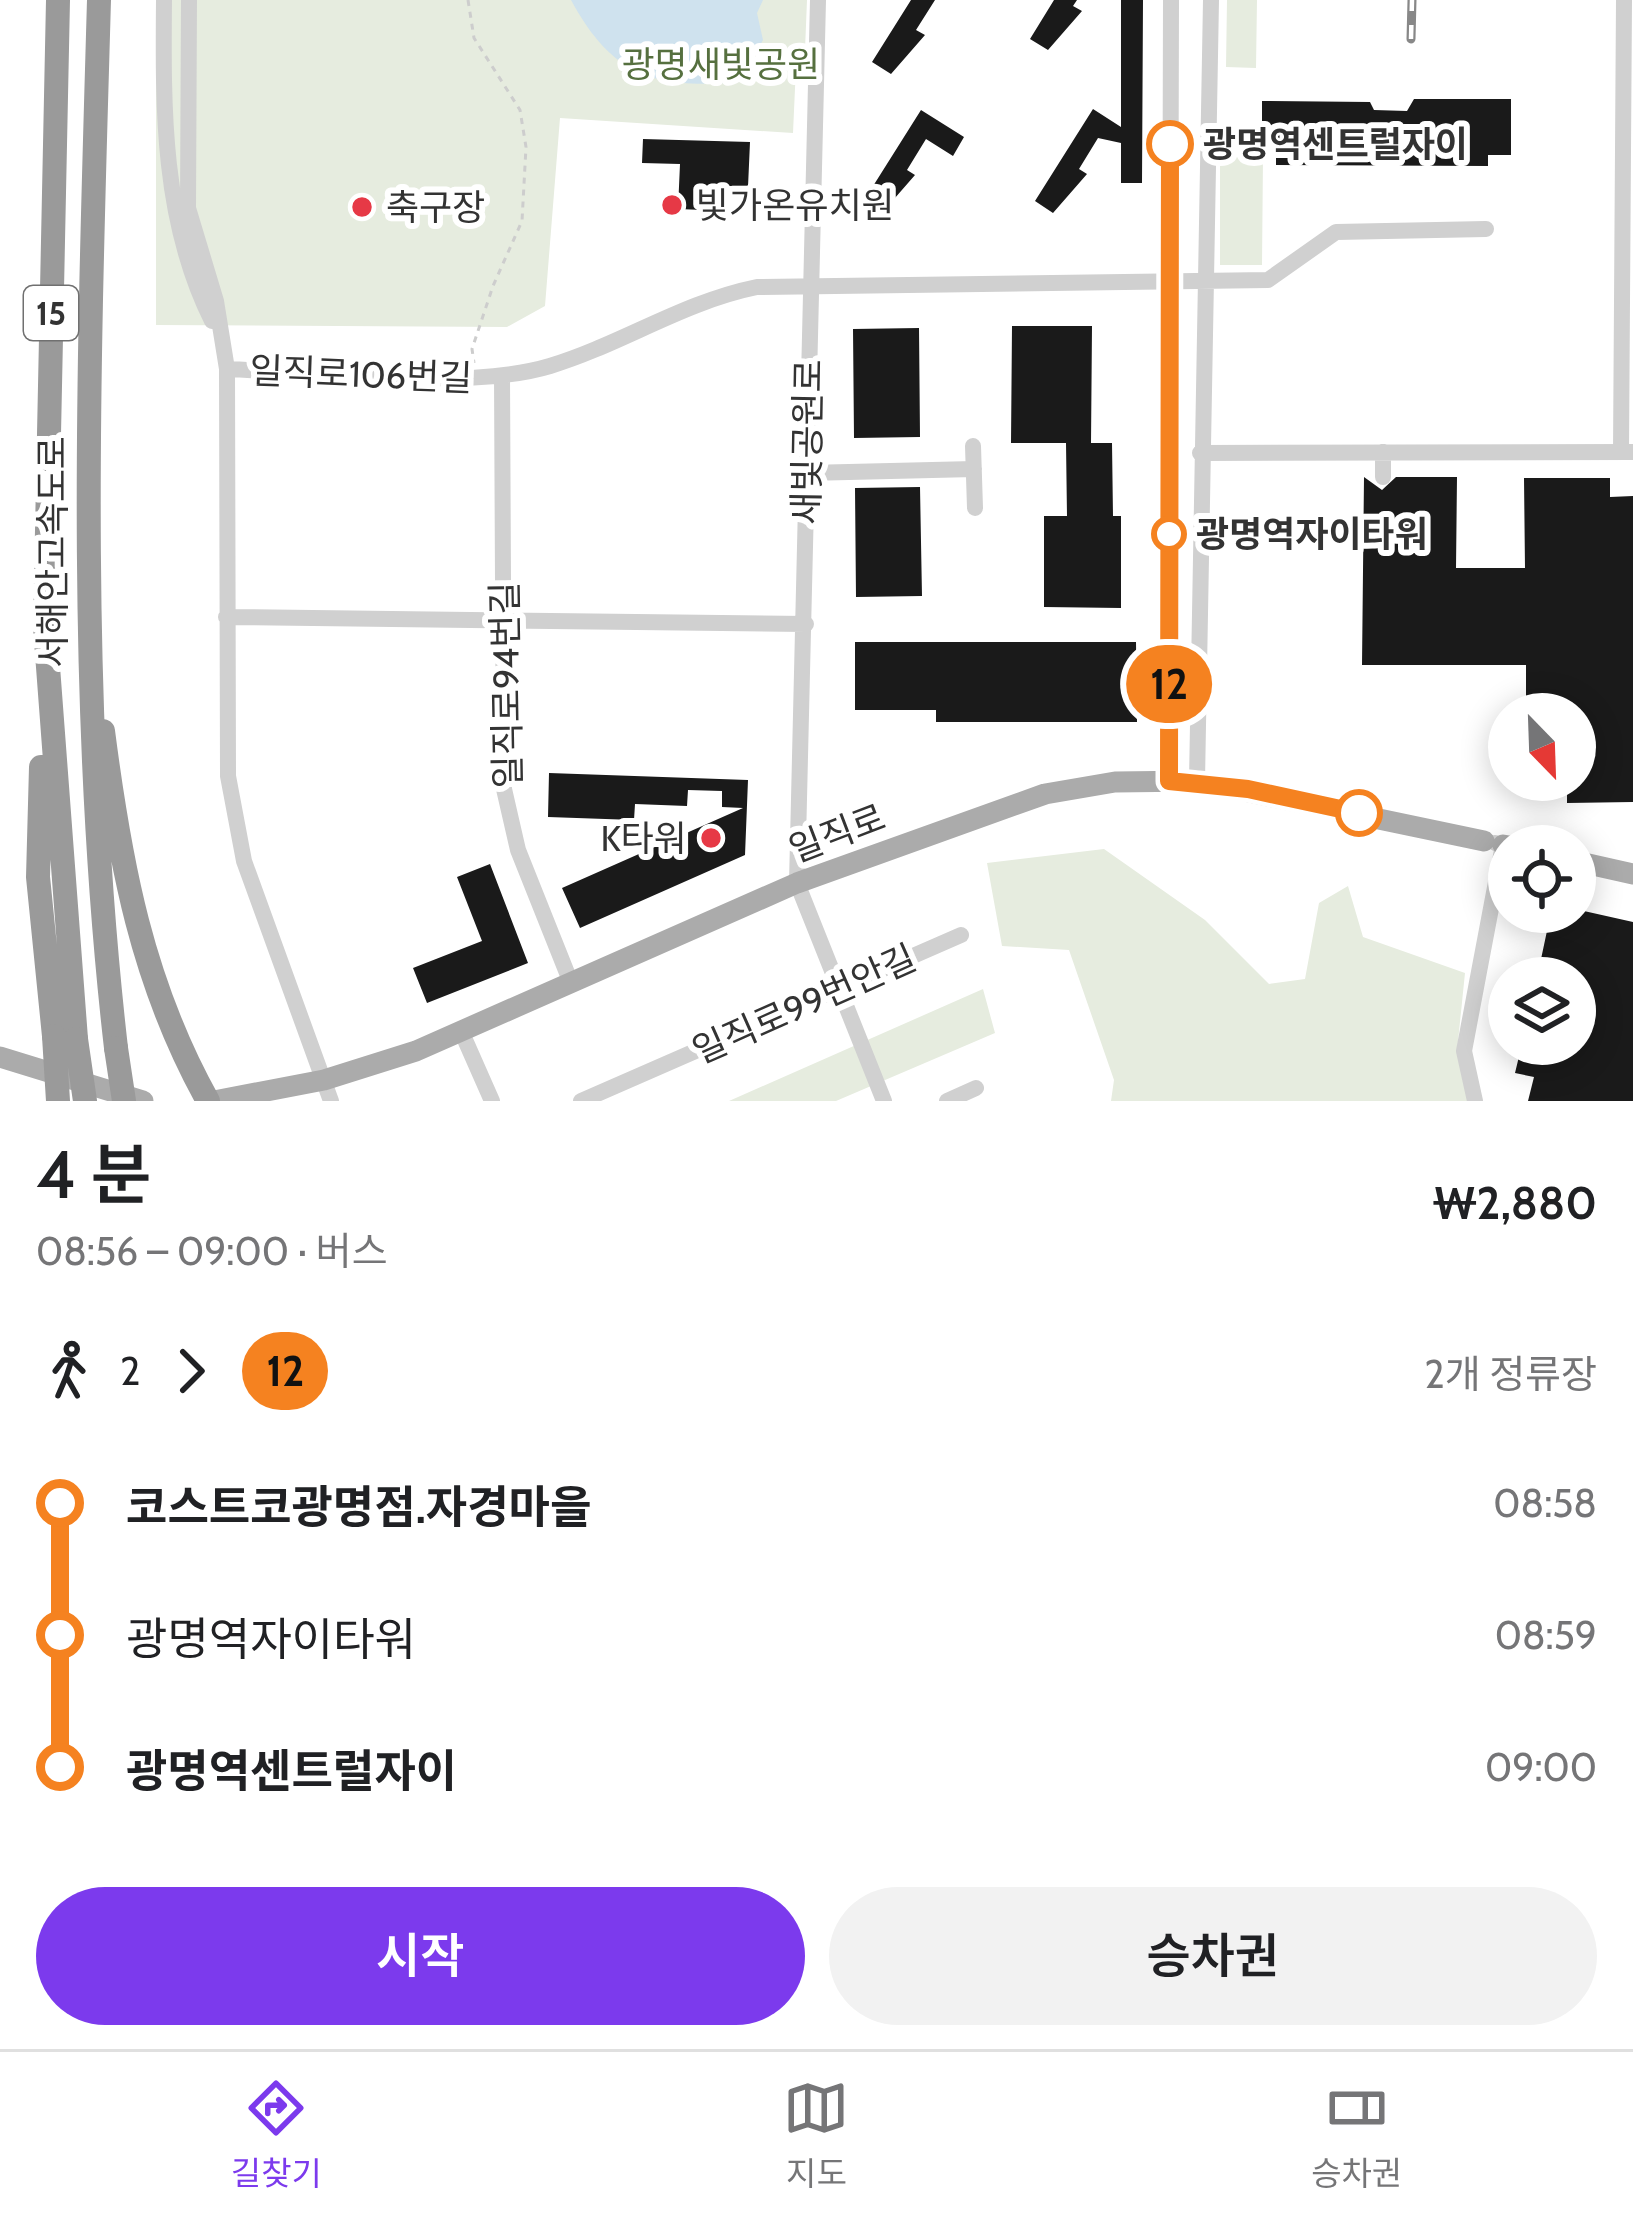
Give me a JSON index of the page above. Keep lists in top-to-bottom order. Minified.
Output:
{"streets":{"highway":["15","서해안고속도로"],"main road":["일직로"],"street":["일직로106번길","새빛공원로","일직로94번길","일직로99번안길"]},"crossings":[["일직로106번길","새빛공원로"],["일직로106번길","일직로94번길"],["일직로106번길","일직로"],["새빛공원로","일직로"],["일직로94번길","일직로"]],"parks":["광명새빛공원"],"places":["광명역센트럴자이","빛가온유치원","축구장","광명역자이타워","K타워"],"lines":["bus line 12"],"north":"bottom right","page":{"on_map":"12","heading":["4 분","08:56 – 09:00 · 버스","₩2,880"],"legs":["2","12","2개 정류장"],"list":[{"name":"코스트코광명점.자경마을","value":"08:58"},{"name":"광명역자이타워","value":"08:59"},{"name":"광명역센트럴자이","value":"09:00"}],"buttons":["시작","승차권"],"tabs":["길찾기","지도","승차권"]}}
